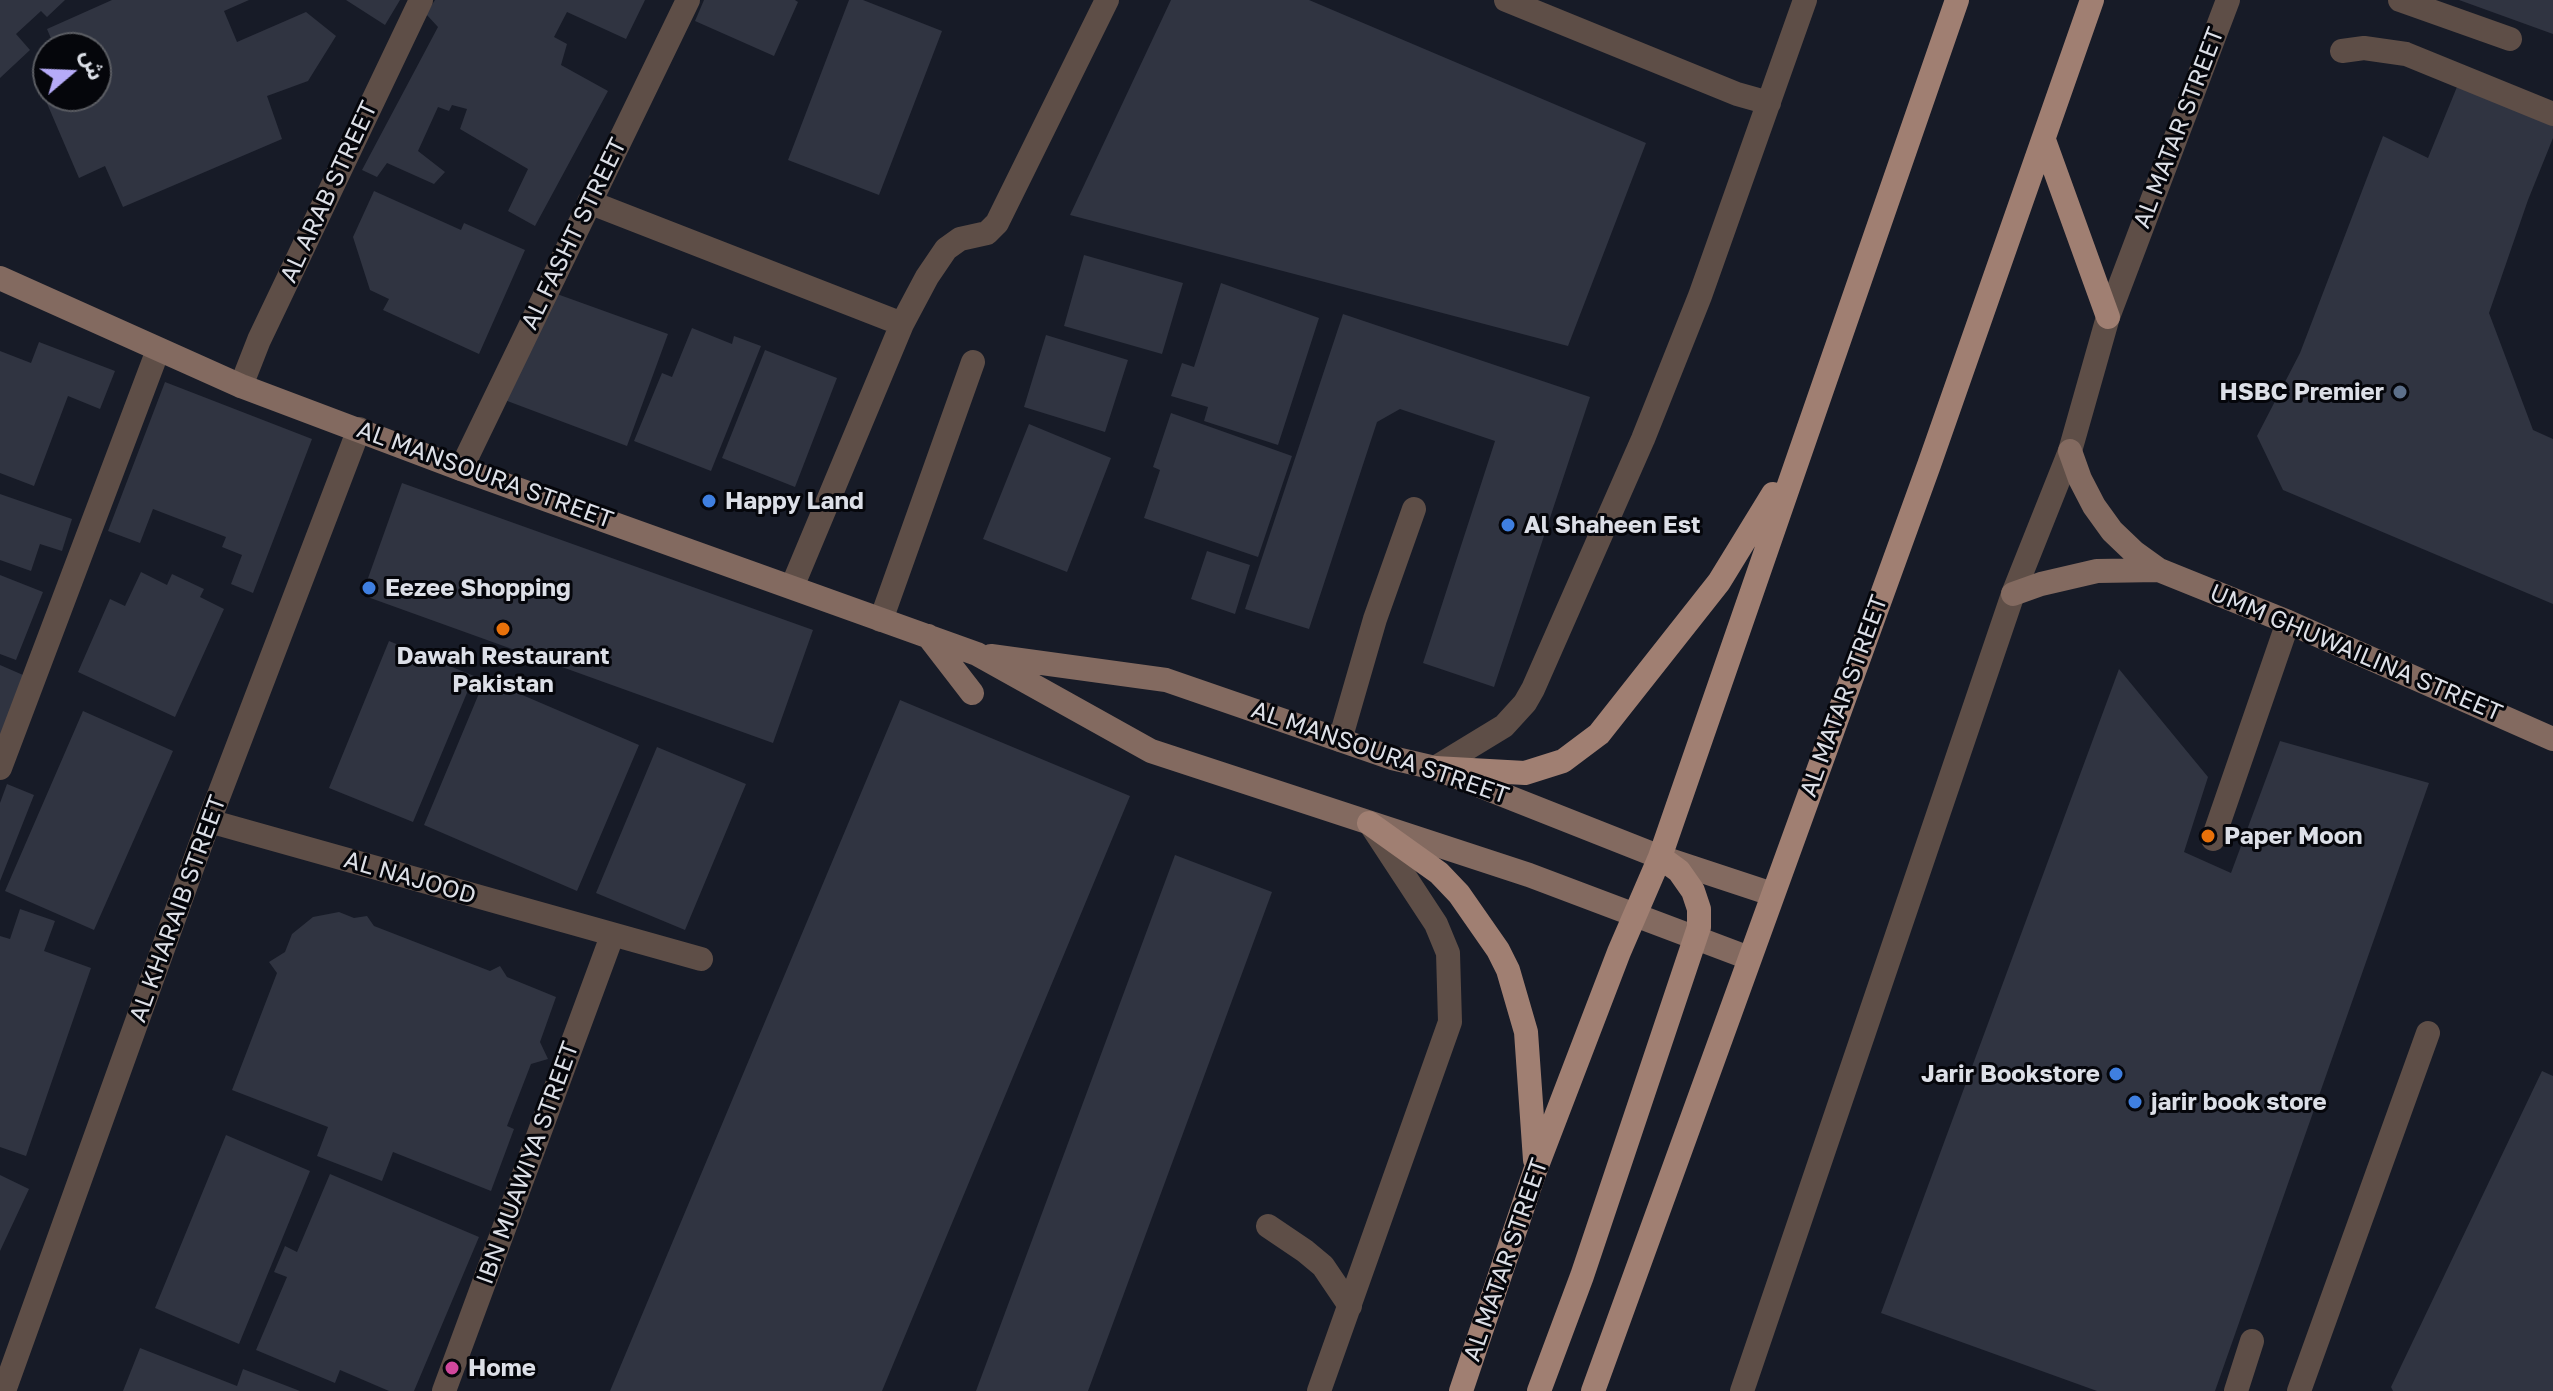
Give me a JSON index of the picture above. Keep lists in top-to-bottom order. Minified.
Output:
{"streets":{"main road":["AL MATAR STREET","AL MANSOURA STREET","UMM GHUWAILINA STREET"],"street":["AL ARAB STREET","AL FASHT STREET","AL NAJOOD","AL KHARAIB STREET","IBN MUAWIYA STREET"]},"crossings":[["AL MATAR STREET","AL MANSOURA STREET"],["AL MATAR STREET","UMM GHUWAILINA STREET"],["AL ARAB STREET","AL MANSOURA STREET"],["AL FASHT STREET","AL MANSOURA STREET"],["AL MANSOURA STREET","AL KHARAIB STREET"],["AL NAJOOD","AL KHARAIB STREET"],["AL NAJOOD","IBN MUAWIYA STREET"]],"places":["HSBC Premier","Happy Land","Al Shaheen Est","Eezee Shopping","Dawah Restaurant Pakistan","Paper Moon","Jarir Bookstore","jarir book store","Home"],"north":"right"}
